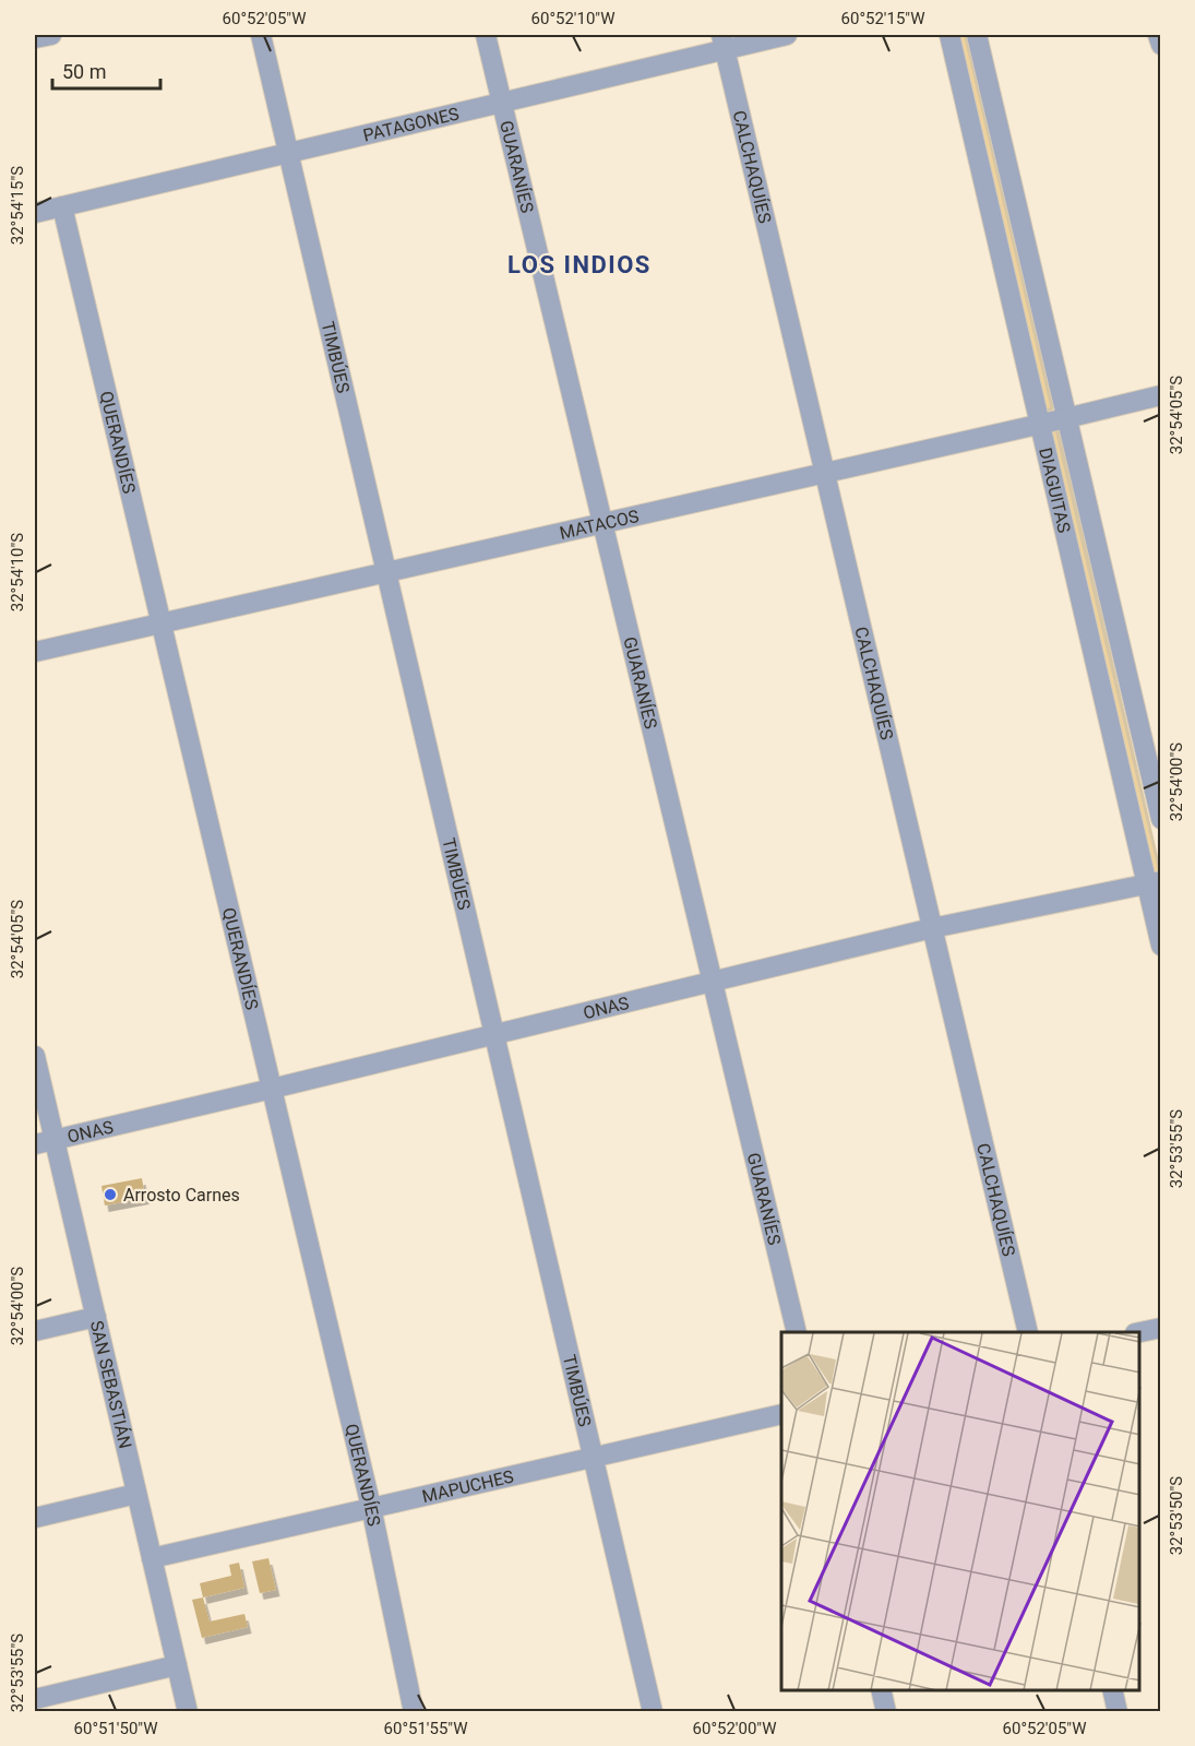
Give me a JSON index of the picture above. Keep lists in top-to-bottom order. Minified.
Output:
{"streets":{"street":["PATAGONES","CALCHAQUÍES","GUARANÍES","TIMBÚES","QUERANDÍES","DIAGUITAS","MATACOS","ONAS","SAN SEBASTIÁN","MAPUCHES"]},"crossings":[["PATAGONES","CALCHAQUÍES"],["PATAGONES","GUARANÍES"],["PATAGONES","TIMBÚES"],["PATAGONES","QUERANDÍES"],["CALCHAQUÍES","MATACOS"],["CALCHAQUÍES","ONAS"],["GUARANÍES","MATACOS"],["GUARANÍES","ONAS"],["TIMBÚES","MATACOS"],["TIMBÚES","ONAS"],["TIMBÚES","MAPUCHES"],["QUERANDÍES","MATACOS"],["QUERANDÍES","ONAS"],["QUERANDÍES","MAPUCHES"],["DIAGUITAS","MATACOS"],["DIAGUITAS","ONAS"],["ONAS","SAN SEBASTIÁN"],["SAN SEBASTIÁN","MAPUCHES"]],"districts":["LOS INDIOS"],"places":["Arrosto Carnes"],"scale_bar":"50 m","coordinates":["60°52'05\"W","60°52'10\"W","60°52'15\"W","32°54'15\"S","32°54'05\"S","32°54'10\"S","32°54'00\"S","32°53'55\"S","32°53'50\"S","60°51'50\"W","60°51'55\"W","60°52'00\"W"]}
